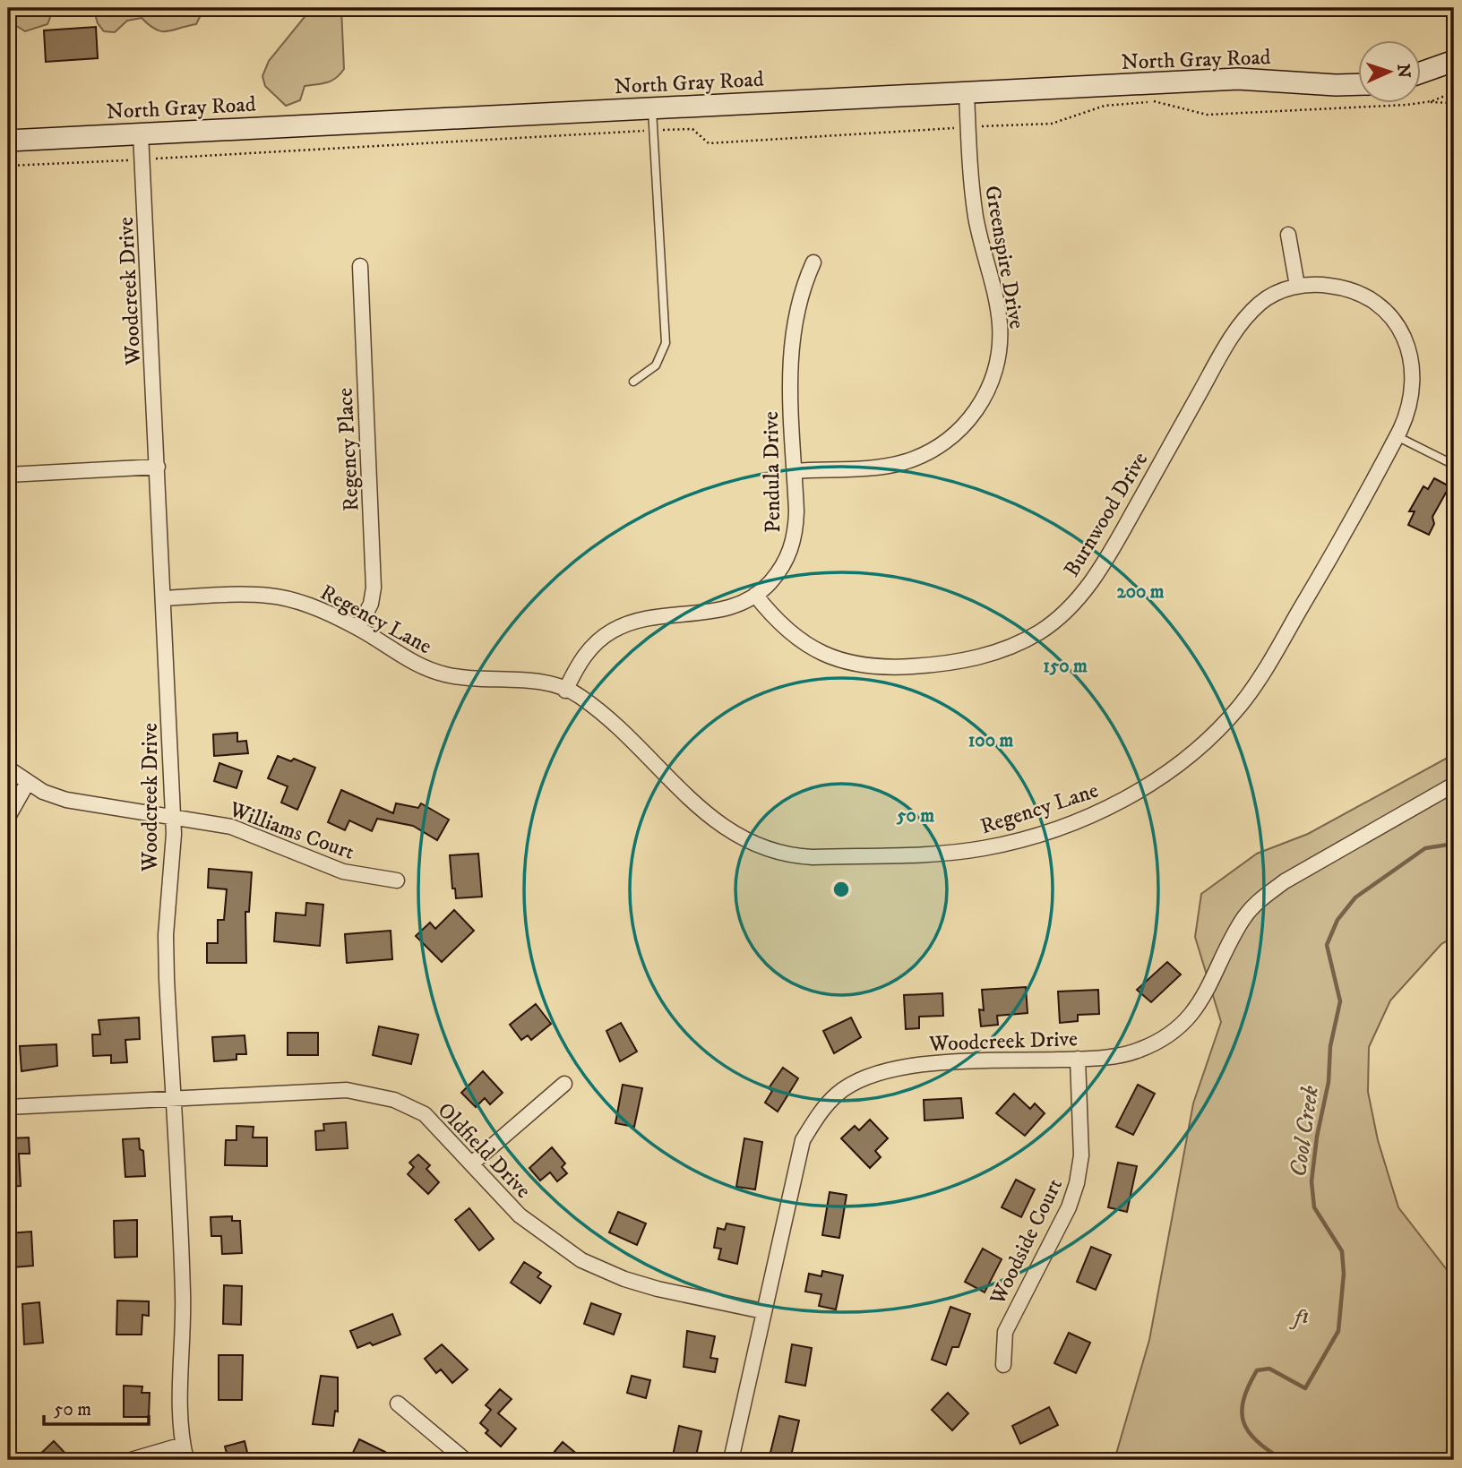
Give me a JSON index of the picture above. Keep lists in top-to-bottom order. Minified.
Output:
{"streets":{"street":["North Gray Road","Greenspire Drive","Woodcreek Drive","Regency Place","Pendula Drive","Burnwood Drive","Regency Lane","Williams Court","Oldfield Drive","Woodside Court"]},"crossings":[["North Gray Road","Greenspire Drive"],["North Gray Road","Woodcreek Drive"],["Greenspire Drive","Pendula Drive"],["Woodcreek Drive","Regency Lane"],["Woodcreek Drive","Williams Court"],["Woodcreek Drive","Oldfield Drive"],["Woodcreek Drive","Woodside Court"],["Regency Place","Regency Lane"],["Pendula Drive","Burnwood Drive"],["Pendula Drive","Regency Lane"],["Burnwood Drive","Regency Lane"]],"water":["Cool Creek"],"parks":["f1"],"scale_bar":"50 m","north":"right","rings":["200 m","150 m","100 m","50 m"]}
